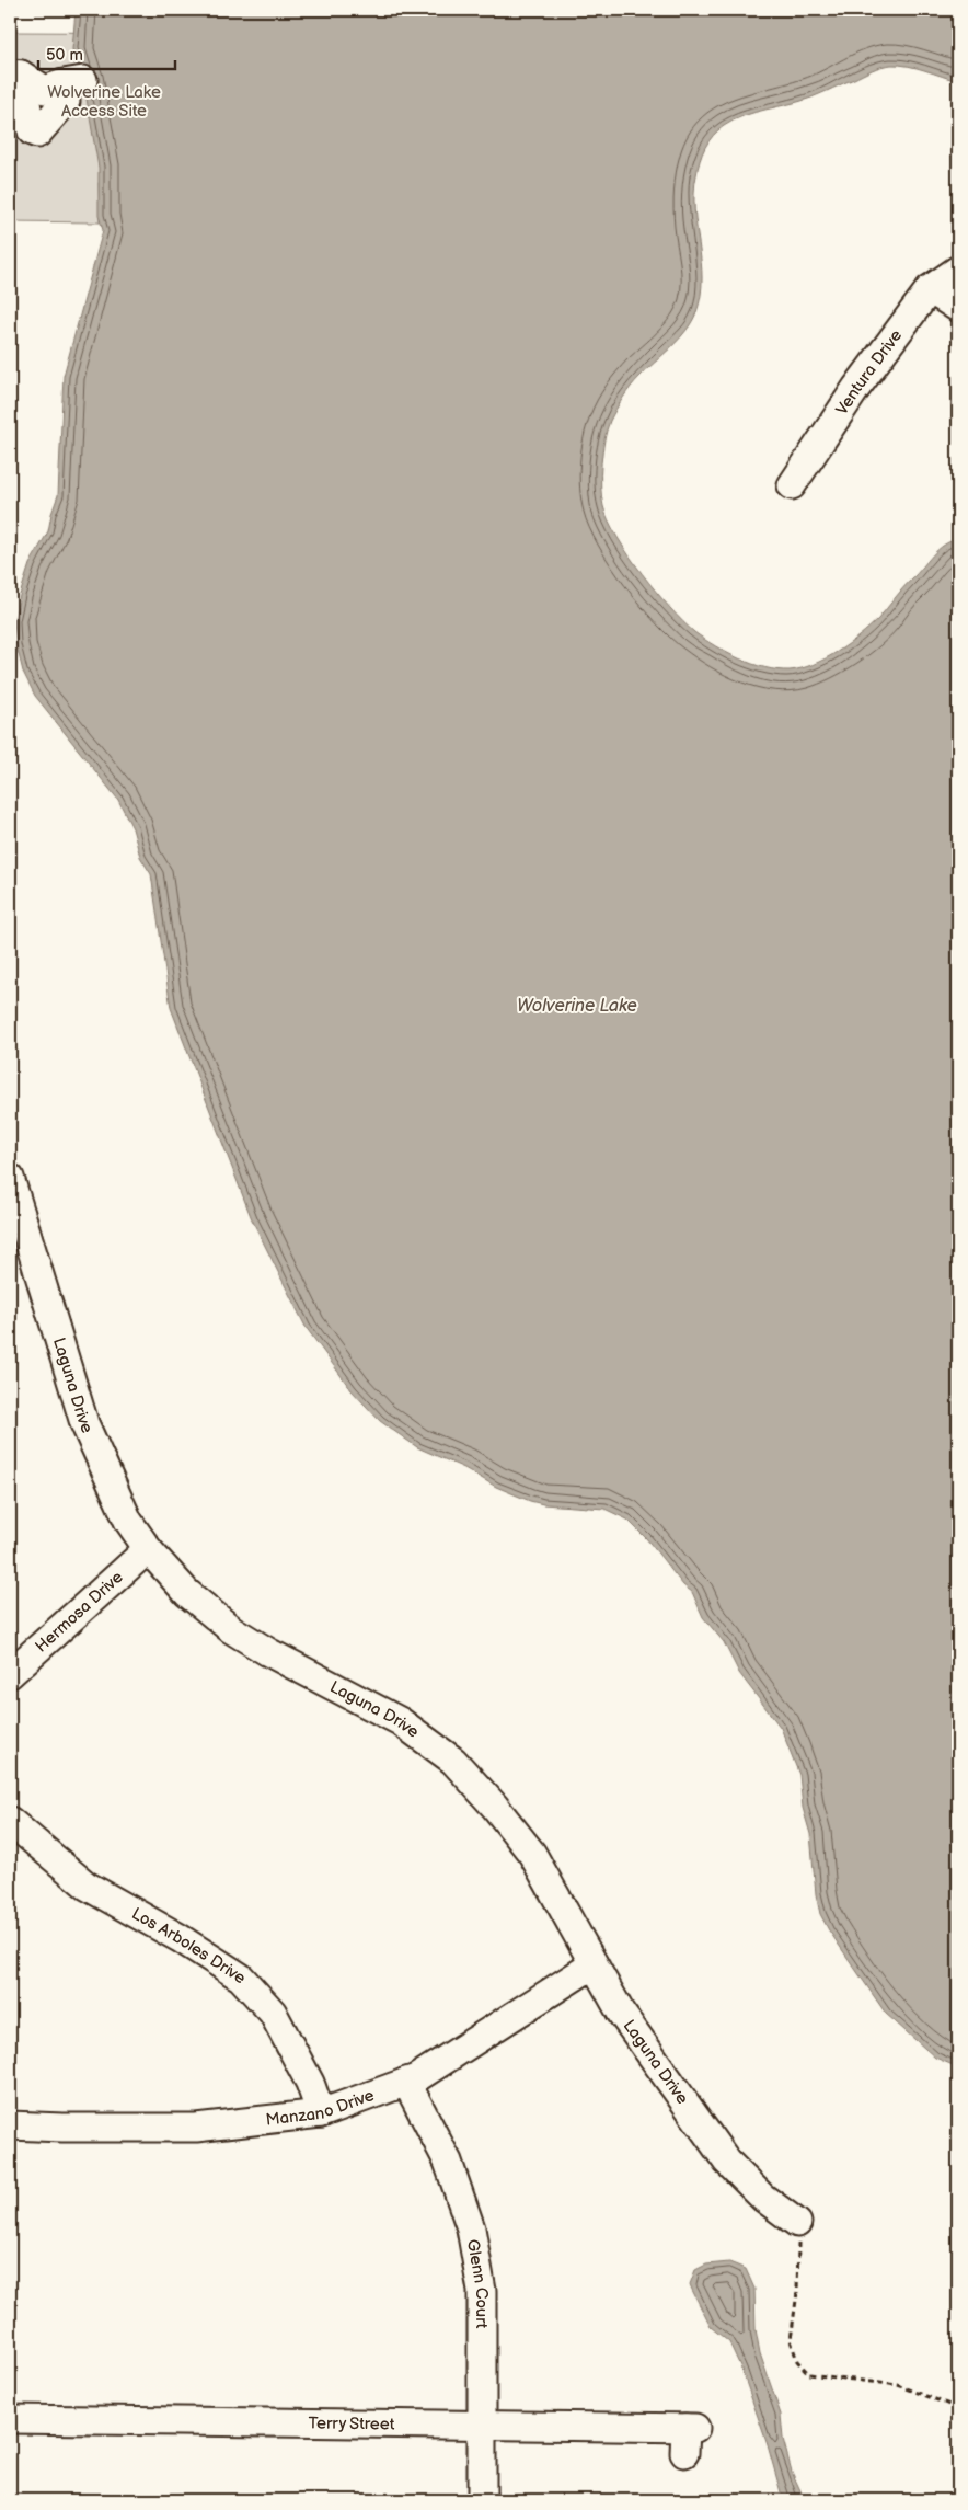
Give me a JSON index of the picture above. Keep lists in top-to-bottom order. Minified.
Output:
{"streets":{"street":["Ventura Drive","Laguna Drive","Hermosa Drive","Los Arboles Drive","Manzano Drive","Glenn Court","Terry Street"]},"crossings":[["Laguna Drive","Hermosa Drive"],["Laguna Drive","Manzano Drive"],["Los Arboles Drive","Manzano Drive"],["Manzano Drive","Glenn Court"],["Glenn Court","Terry Street"]],"water":["Wolverine Lake"],"parks":["Wolverine Lake Access Site"],"scale_bar":"50 m"}
